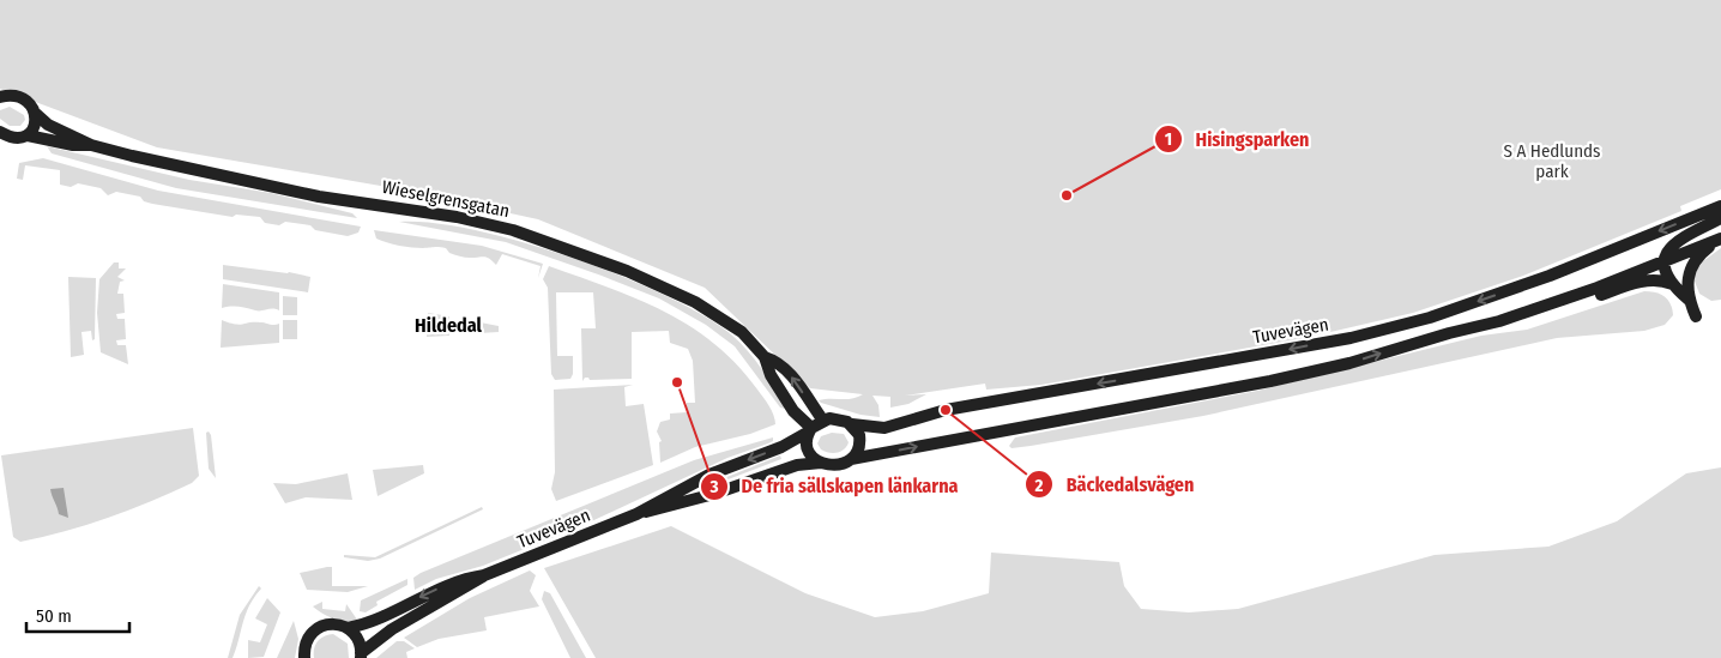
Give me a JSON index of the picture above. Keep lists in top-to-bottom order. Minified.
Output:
{"streets":{"main road":["Wieselgrensgatan","Tuvevägen"]},"crossings":[["Wieselgrensgatan","Tuvevägen"]],"districts":["Hildedal"],"parks":["S A Hedlunds park"],"places":["Hisingsparken","De fria sällskapen länkarna","Bäckedalsvägen"],"scale_bar":"50 m"}
